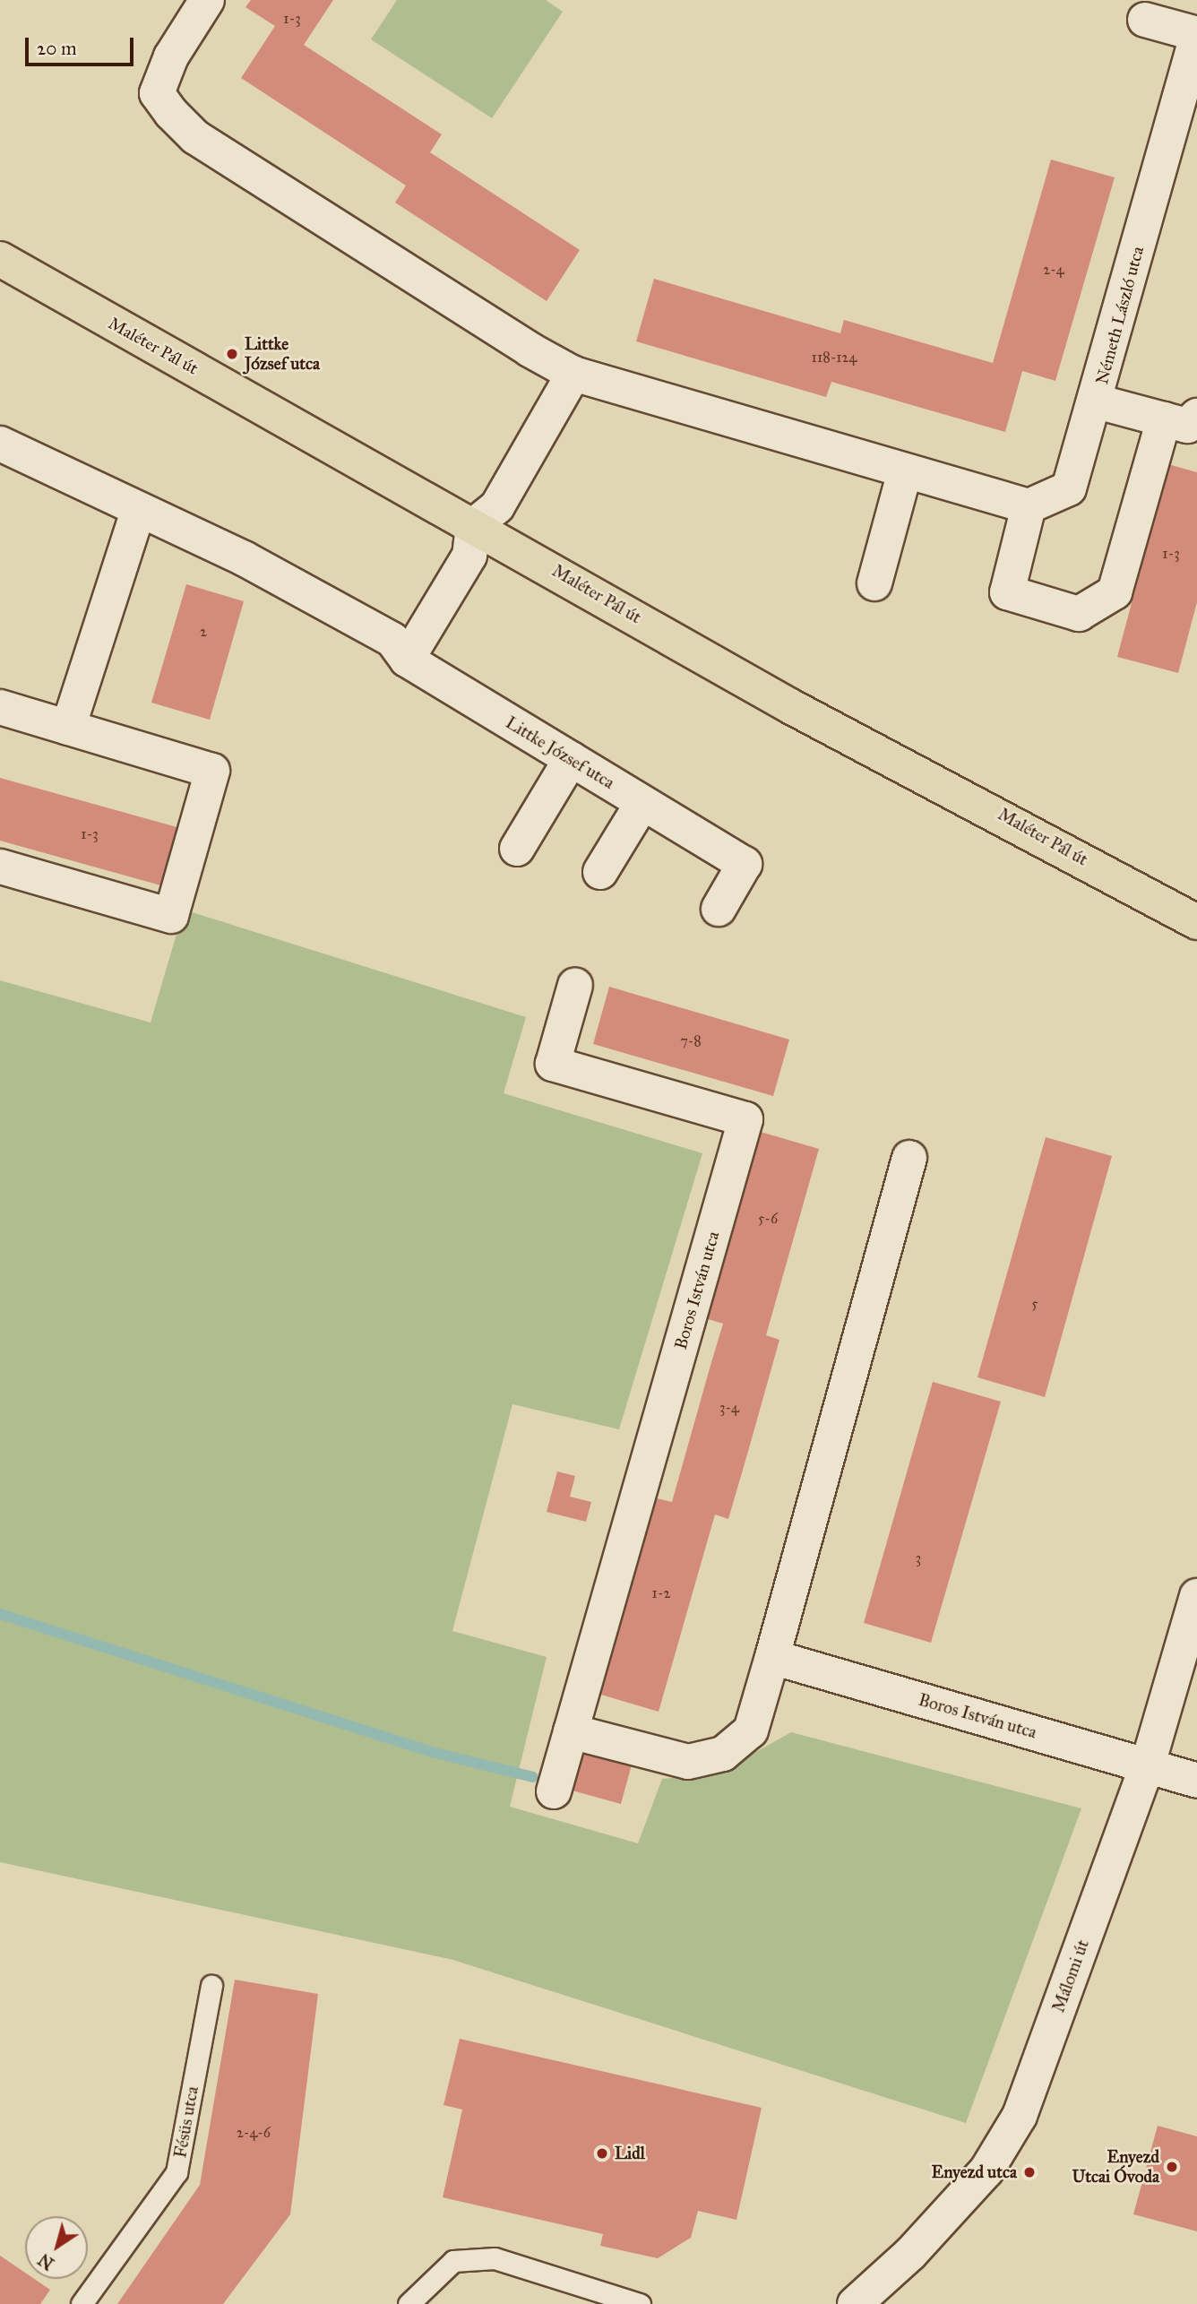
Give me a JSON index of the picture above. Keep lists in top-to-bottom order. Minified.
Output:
{"streets":{"main road":["Maléter Pál út"],"street":["Németh László utca","Littke József utca","Boros István utca","Málomi út"],"lane":["Fésüs utca"]},"crossings":[["Boros István utca","Málomi út"]],"places":["Littke József utca","Lidl","Enyezd Utcai Óvoda","Enyezd utca"],"house_numbers":["1-3","2-4","118-124","1-3","2","1-3","7-8","5-6","5","3-4","3","1-2","2-4-6"],"scale_bar":"20 m","north":"bottom left"}
